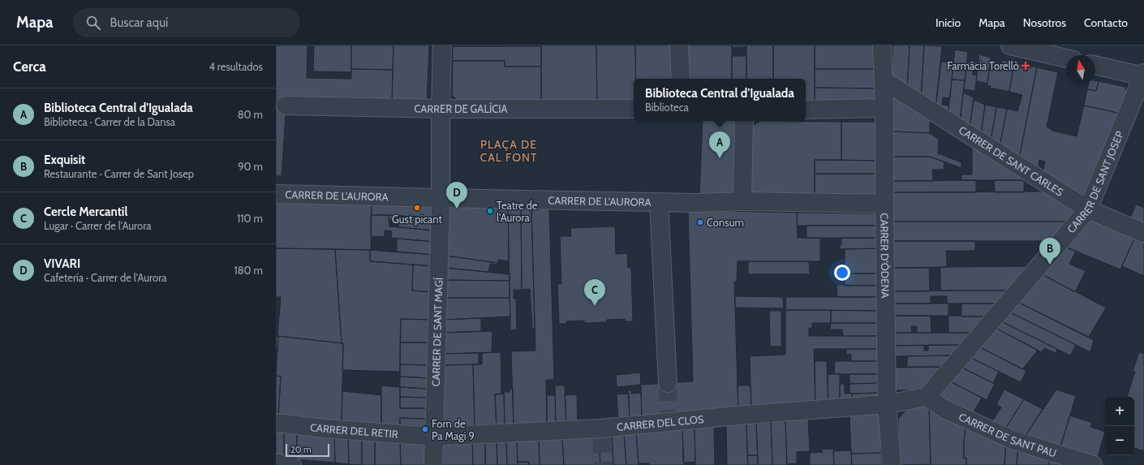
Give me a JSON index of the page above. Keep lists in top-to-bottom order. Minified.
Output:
{"streets":{"street":["CARRER DE GALÍCIA","CARRER DE SANT CARLES","CARRER DE SANT JOSEP","CARRER DE L'AURORA","CARRER D'ÒDENA","CARRER DE SANT MAGÍ","CARRER DEL CLOS","CARRER DEL RETIR","CARRER DE SANT PAU"]},"crossings":[["CARRER DE SANT CARLES","CARRER DE SANT JOSEP"],["CARRER DE SANT CARLES","CARRER D'ÒDENA"],["CARRER DE SANT JOSEP","CARRER DEL CLOS"],["CARRER DE SANT JOSEP","CARRER DE SANT PAU"],["CARRER DE L'AURORA","CARRER D'ÒDENA"],["CARRER DE L'AURORA","CARRER DE SANT MAGÍ"],["CARRER D'ÒDENA","CARRER DEL CLOS"],["CARRER DE SANT MAGÍ","CARRER DEL CLOS"],["CARRER DE SANT MAGÍ","CARRER DEL RETIR"],["CARRER DEL CLOS","CARRER DEL RETIR"],["CARRER DEL CLOS","CARRER DE SANT PAU"]],"districts":["PLAÇA DE CAL FONT"],"places":{"health":["Farmàcia Torellò"],"other":["Gust picant","Teatre de l'Aurora","Consum","Forn de Pa Magi 9"]},"scale_bar":"20 m","north":"top","page":{"header":"Mapa","search":"Buscar aquí","nav":["Inicio","Mapa","Nosotros","Contacto"],"heading":["Cerca","4 resultados"],"popup":["Biblioteca Central d'Igualada","Biblioteca"],"list":[{"mark":"A","name":"Biblioteca Central d'Igualada","note":"Biblioteca · Carrer de la Dansa","value":"80 m"},{"mark":"B","name":"Exquisit","note":"Restaurante · Carrer de Sant Josep","value":"90 m"},{"mark":"C","name":"Cercle Mercantil","note":"Lugar · Carrer de l'Aurora","value":"110 m"},{"mark":"D","name":"VIVARI","note":"Cafetería · Carrer de l'Aurora","value":"180 m"}],"pins":["A","D","B","C"],"map_buttons":["+","−"],"scale":"20 m"}}
